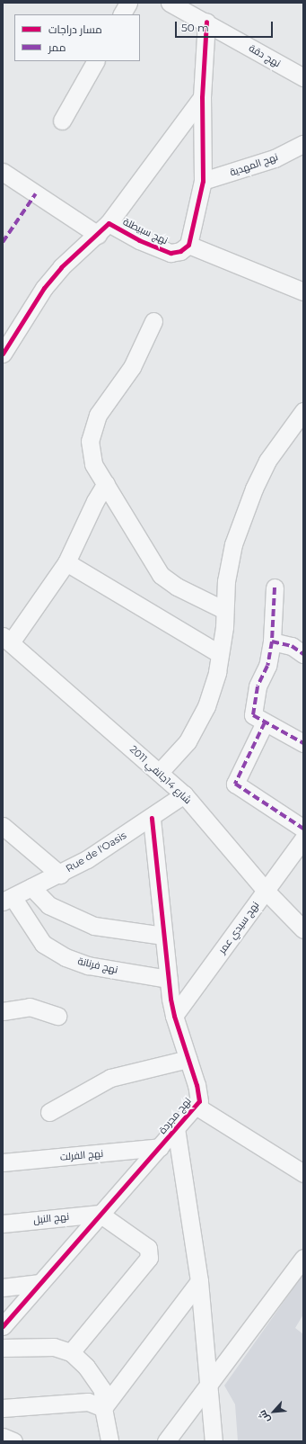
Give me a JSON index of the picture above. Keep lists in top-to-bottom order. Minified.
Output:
{"streets":{"street":["نهج دقة","نهج المهدية","نهج سبيطلة","شارع 14جانفي 2011","Rue de l'Oasis","نهج سيدي عمر","نهج فرنانة","نهج مجردة","نهج الفرلت","نهج النيل"]},"crossings":[["شارع 14جانفي 2011","Rue de l'Oasis"],["شارع 14جانفي 2011","نهج سيدي عمر"],["Rue de l'Oasis","نهج فرنانة"],["Rue de l'Oasis","نهج مجردة"],["نهج سيدي عمر","نهج مجردة"],["نهج فرنانة","نهج مجردة"],["نهج مجردة","نهج الفرلت"],["نهج مجردة","نهج النيل"]],"legend":["مسار دراجات","ممر"],"scale_bar":"50 m","north":"bottom left"}
